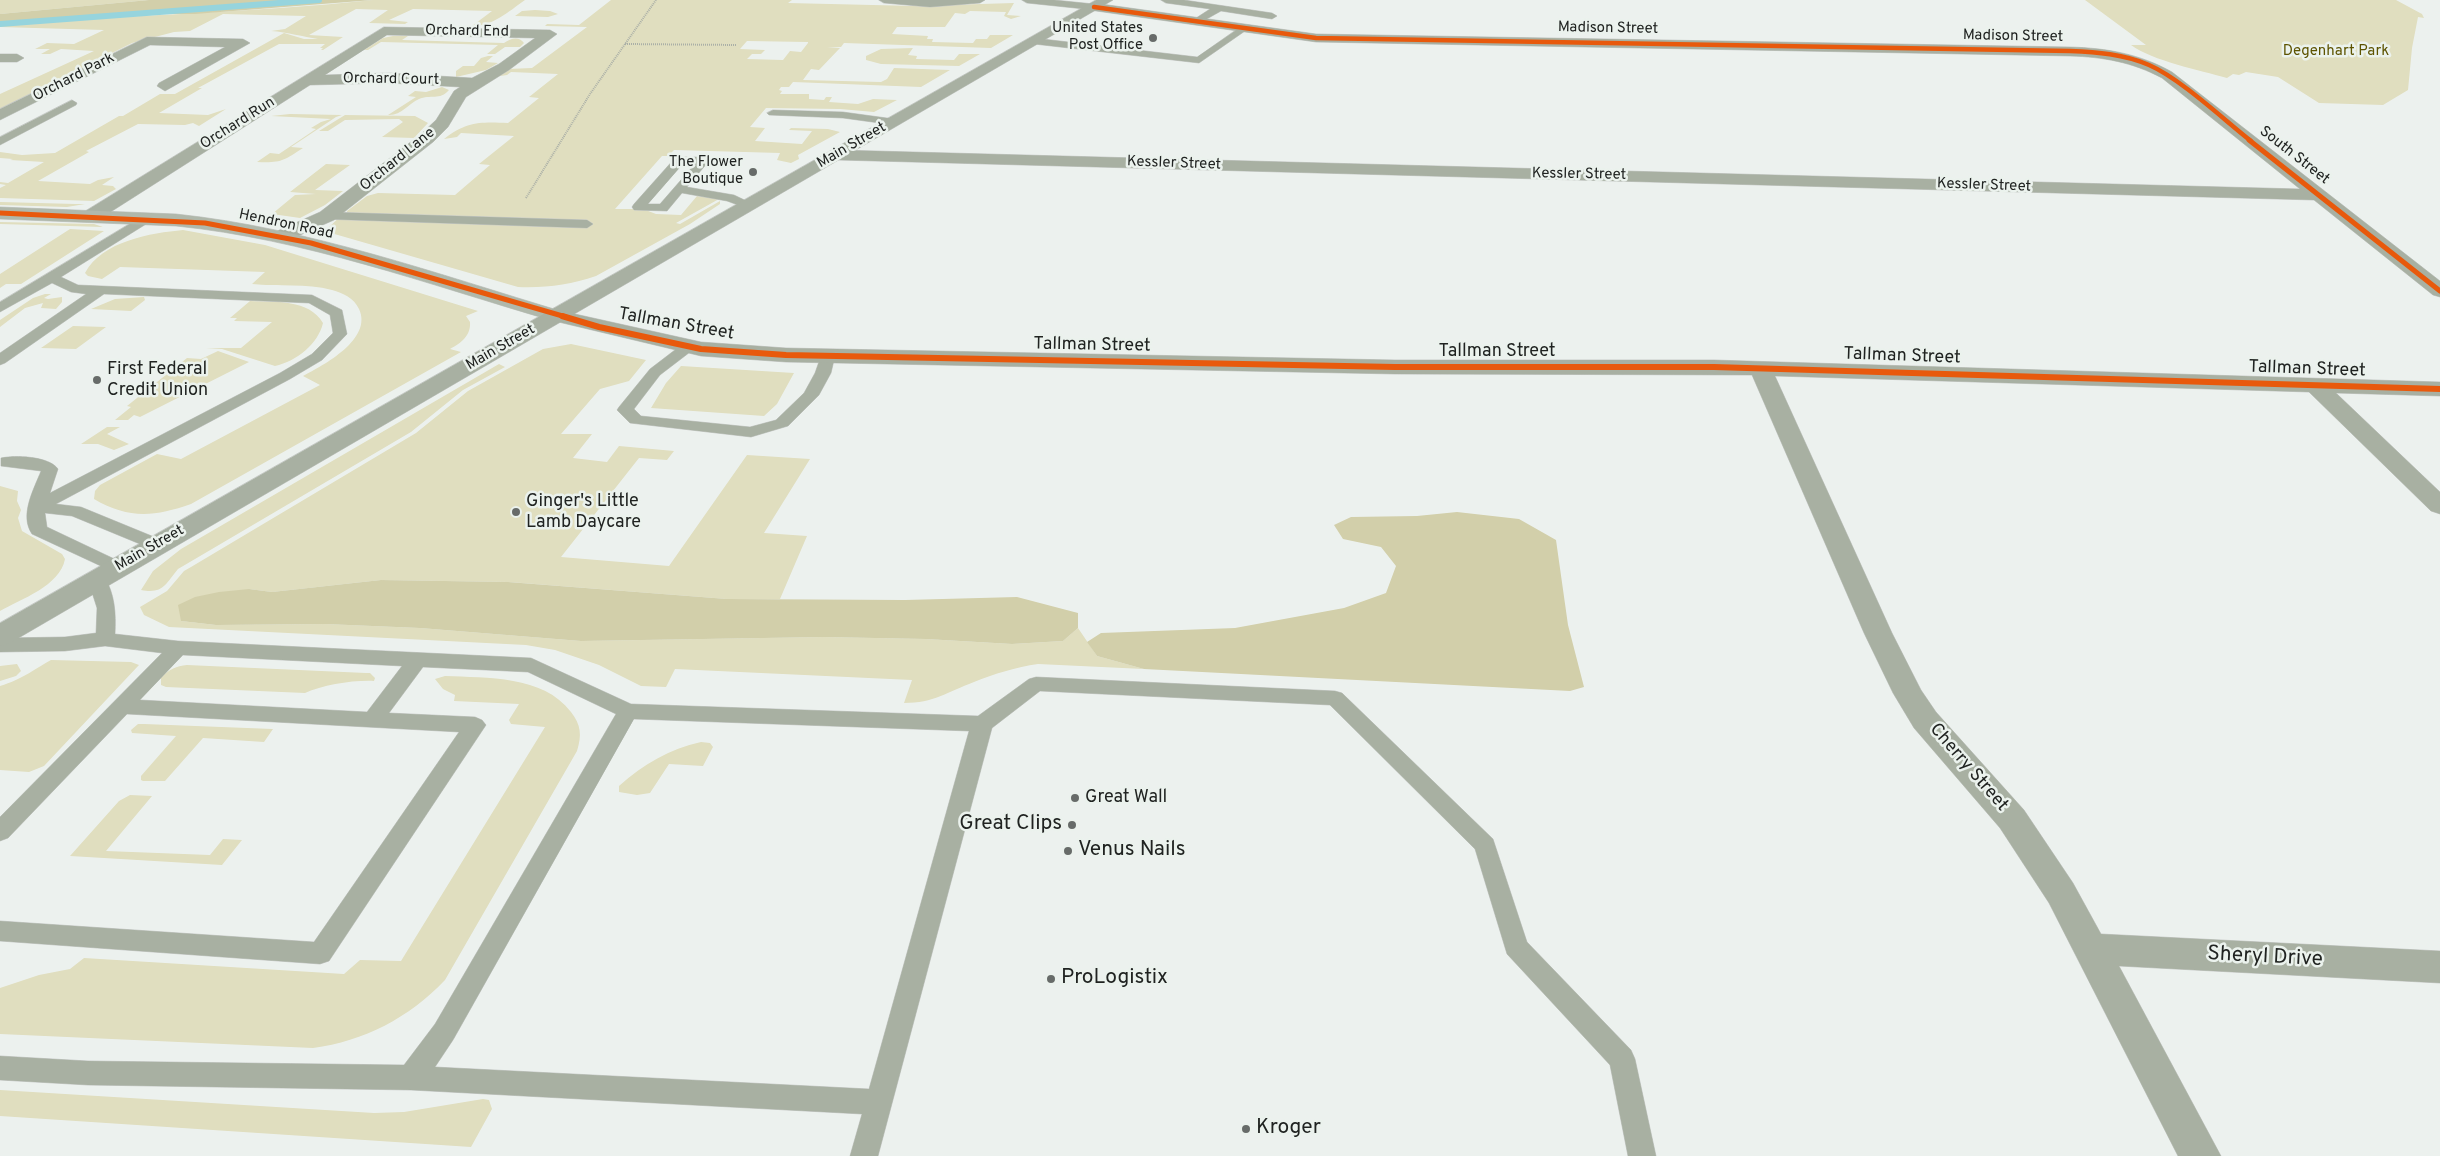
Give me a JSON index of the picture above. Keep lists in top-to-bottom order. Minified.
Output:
{"streets":{"street":["Madison Street","Orchard End","Orchard Park","Orchard Court","Orchard Run","Main Street","South Street","Orchard Lane","Kessler Street","Hendron Road","Tallman Street","Cherry Street","Sheryl Drive"]},"crossings":[["Madison Street","Main Street"],["Madison Street","South Street"],["Orchard End","Orchard Run"],["Orchard End","Orchard Lane"],["Orchard Court","Orchard Run"],["Orchard Court","Orchard Lane"],["Orchard Run","Hendron Road"],["Main Street","Kessler Street"],["Main Street","Hendron Road"],["Main Street","Tallman Street"],["South Street","Kessler Street"],["Orchard Lane","Hendron Road"],["Hendron Road","Tallman Street"],["Tallman Street","Cherry Street"],["Cherry Street","Sheryl Drive"]],"parks":["Degenhart Park"],"places":["United States Post Office","The Flower Boutique","First Federal Credit Union","Ginger's Little Lamb Daycare","Great Wall","Great Clips","Venus Nails","ProLogistix","Kroger"]}
